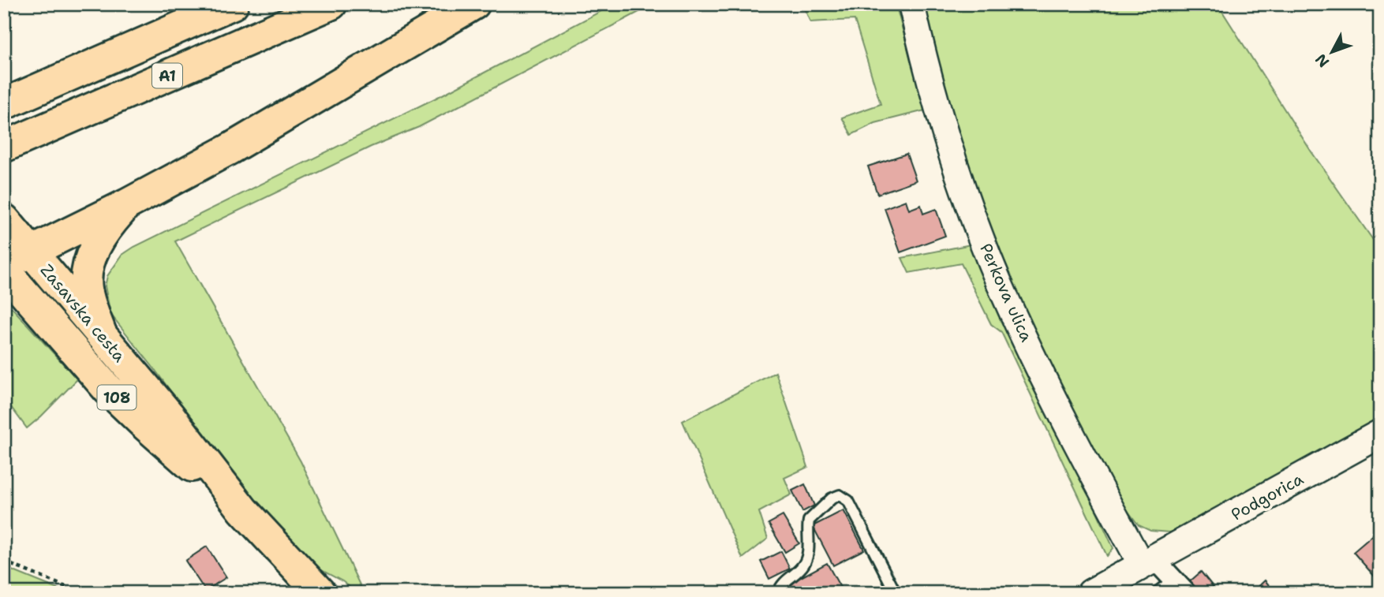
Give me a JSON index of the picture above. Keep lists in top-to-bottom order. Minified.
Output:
{"streets":{"main road":["A1","Zasavska cesta","108","Podgorica"],"street":["Perkova ulica"]},"crossings":[["Perkova ulica","Podgorica"]],"north":"bottom left"}
